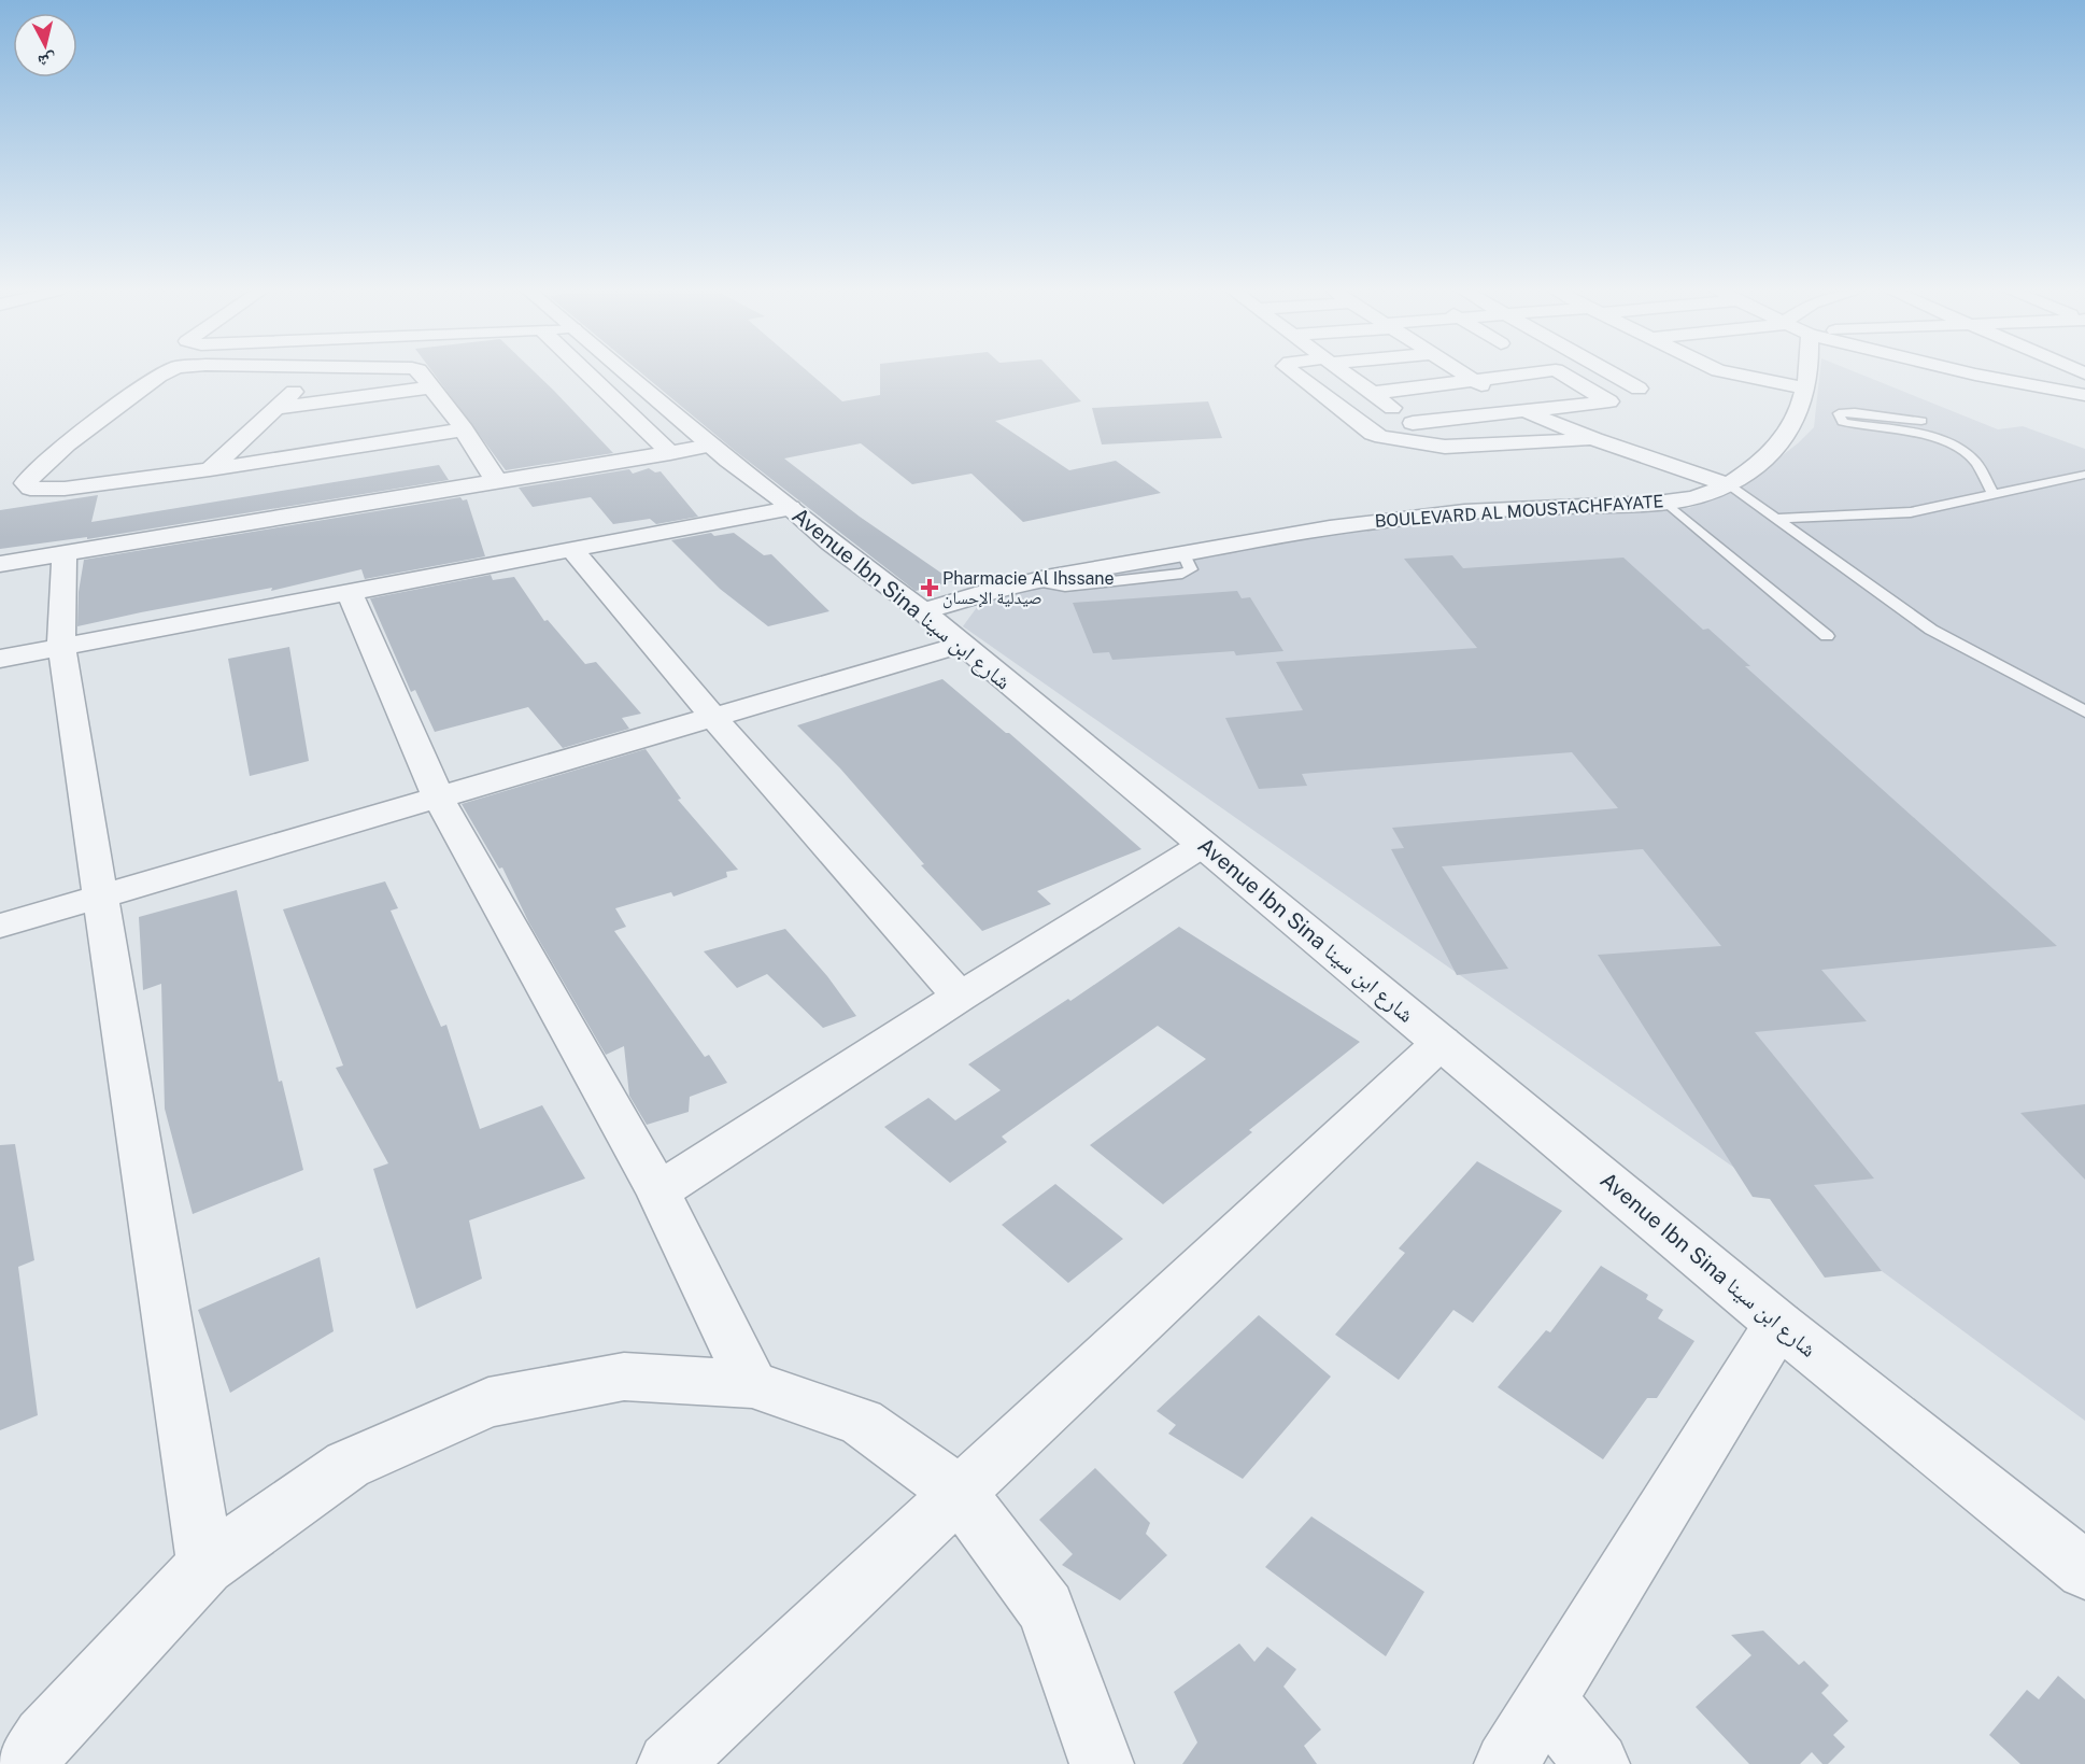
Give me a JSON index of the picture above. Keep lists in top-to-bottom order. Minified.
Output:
{"streets":{"street":["BOULEVARD AL MOUSTACHFAYATE","Avenue Ibn Sina شارع ابن سينا"]},"crossings":[["BOULEVARD AL MOUSTACHFAYATE","Avenue Ibn Sina شارع ابن سينا"]],"places":{"health":["Pharmacie Al Ihssane صيدلية الإحسان"]},"north":"bottom"}
